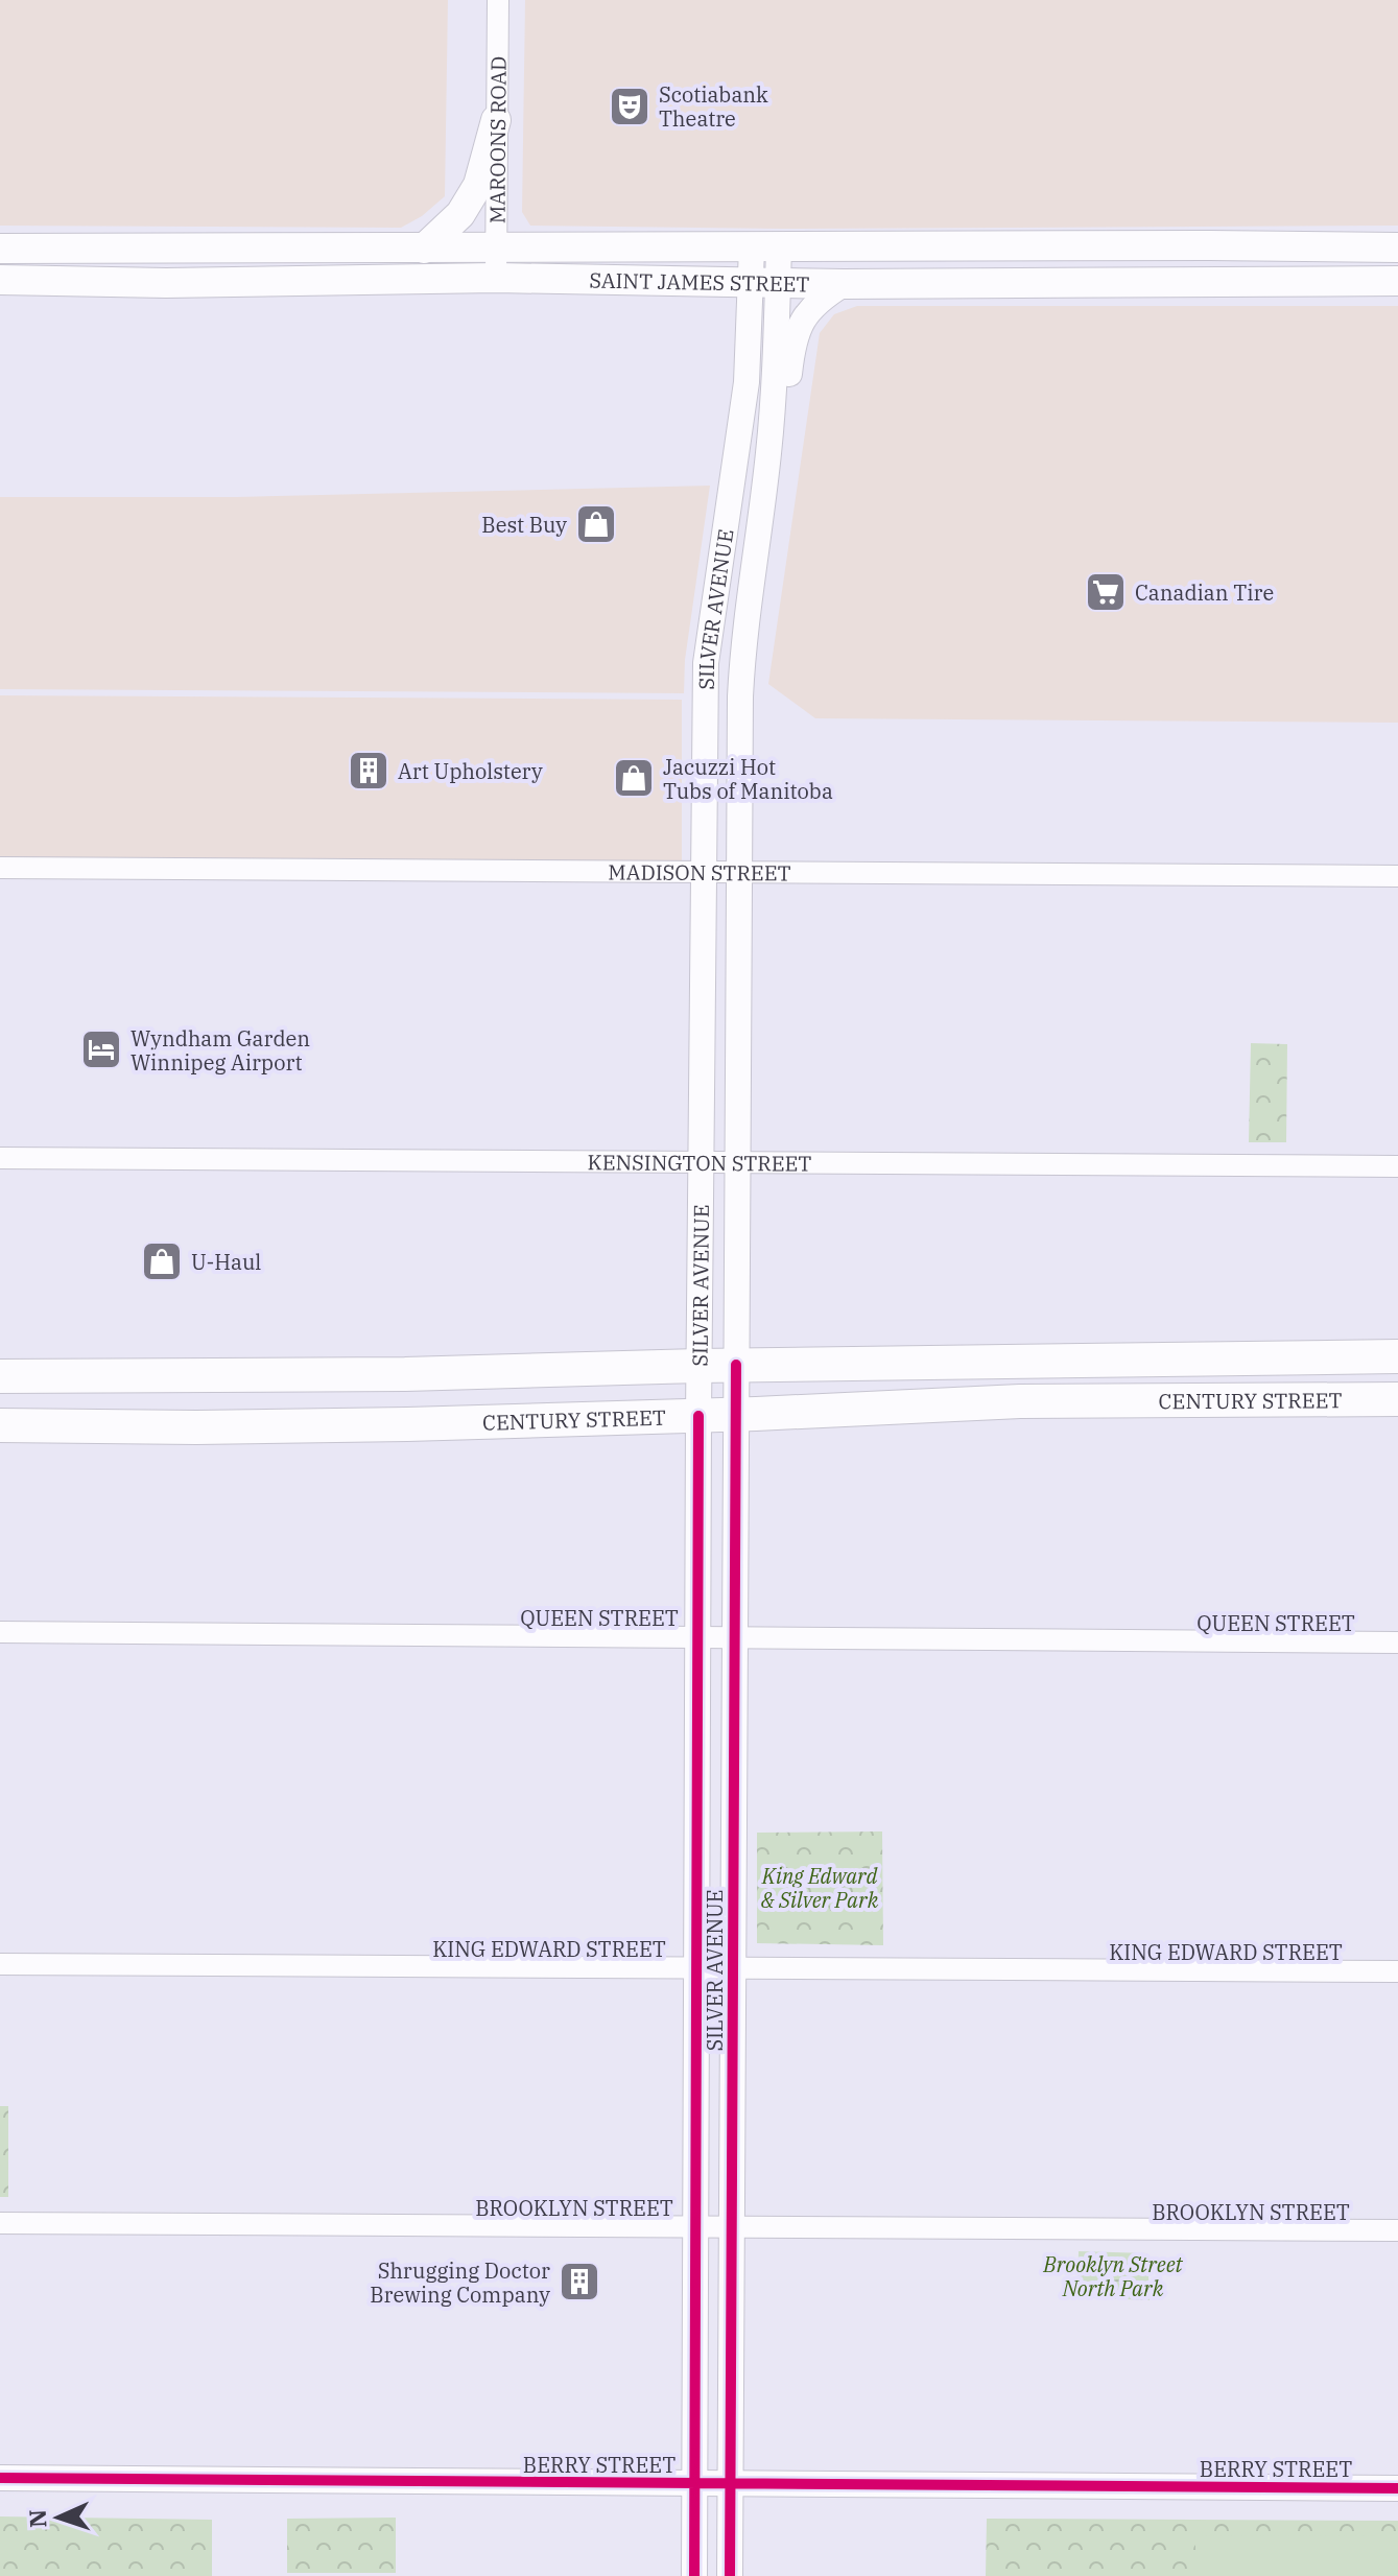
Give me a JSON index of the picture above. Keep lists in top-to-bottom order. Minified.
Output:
{"streets":{"main road":["SAINT JAMES STREET","CENTURY STREET"],"street":["MAROONS ROAD","SILVER AVENUE","MADISON STREET","KENSINGTON STREET","QUEEN STREET","KING EDWARD STREET","BROOKLYN STREET","BERRY STREET"]},"crossings":[["MAROONS ROAD","SAINT JAMES STREET"],["SAINT JAMES STREET","SILVER AVENUE"],["SILVER AVENUE","MADISON STREET"],["SILVER AVENUE","KENSINGTON STREET"],["SILVER AVENUE","CENTURY STREET"],["SILVER AVENUE","QUEEN STREET"],["SILVER AVENUE","KING EDWARD STREET"],["SILVER AVENUE","BROOKLYN STREET"],["SILVER AVENUE","BERRY STREET"]],"parks":["King Edward & Silver Park","Brooklyn Street North Park"],"places":{"theatre":["Scotiabank Theatre"],"shop":["Best Buy","Jacuzzi Hot Tubs of Manitoba","U-Haul"],"supermarket":["Canadian Tire"],"building":["Art Upholstery","Shrugging Doctor Brewing Company"],"hotel":["Wyndham Garden Winnipeg Airport"]},"north":"left"}
